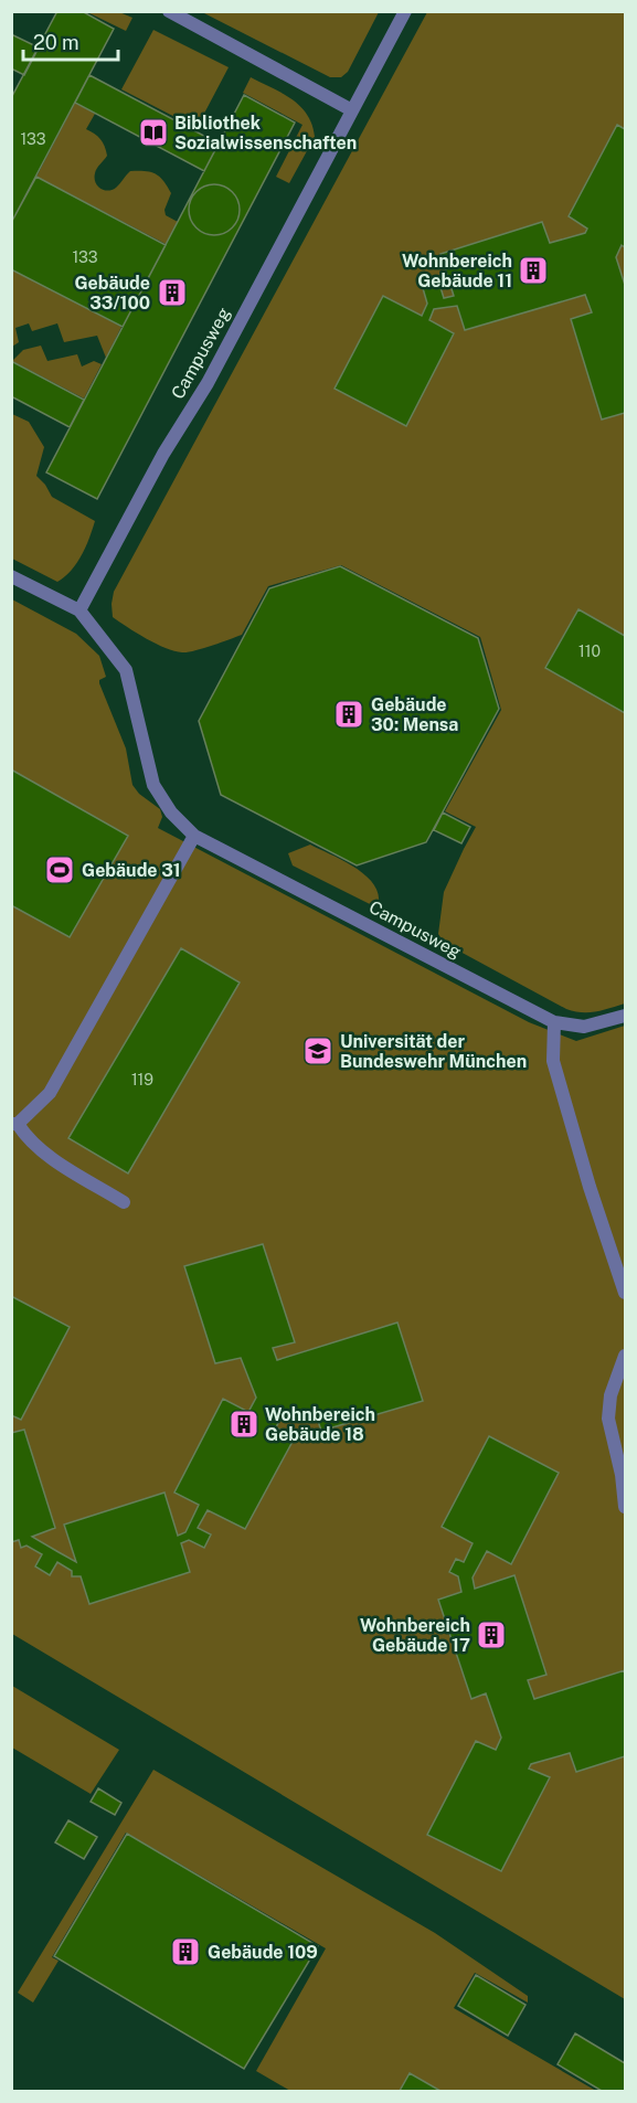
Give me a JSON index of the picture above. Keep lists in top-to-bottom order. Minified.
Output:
{"streets":{"street":["Campusweg"]},"places":{"library":["Bibliothek Sozialwissenschaften"],"building":["Wohnbereich Gebäude 11","Gebäude 33/100","Gebäude 30: Mensa","Wohnbereich Gebäude 18","Wohnbereich Gebäude 17","Gebäude 109"],"sports":["Gebäude 31"],"school or university":["Universität der Bundeswehr München"]},"house_numbers":["133","133","110","119"],"scale_bar":"20 m"}
